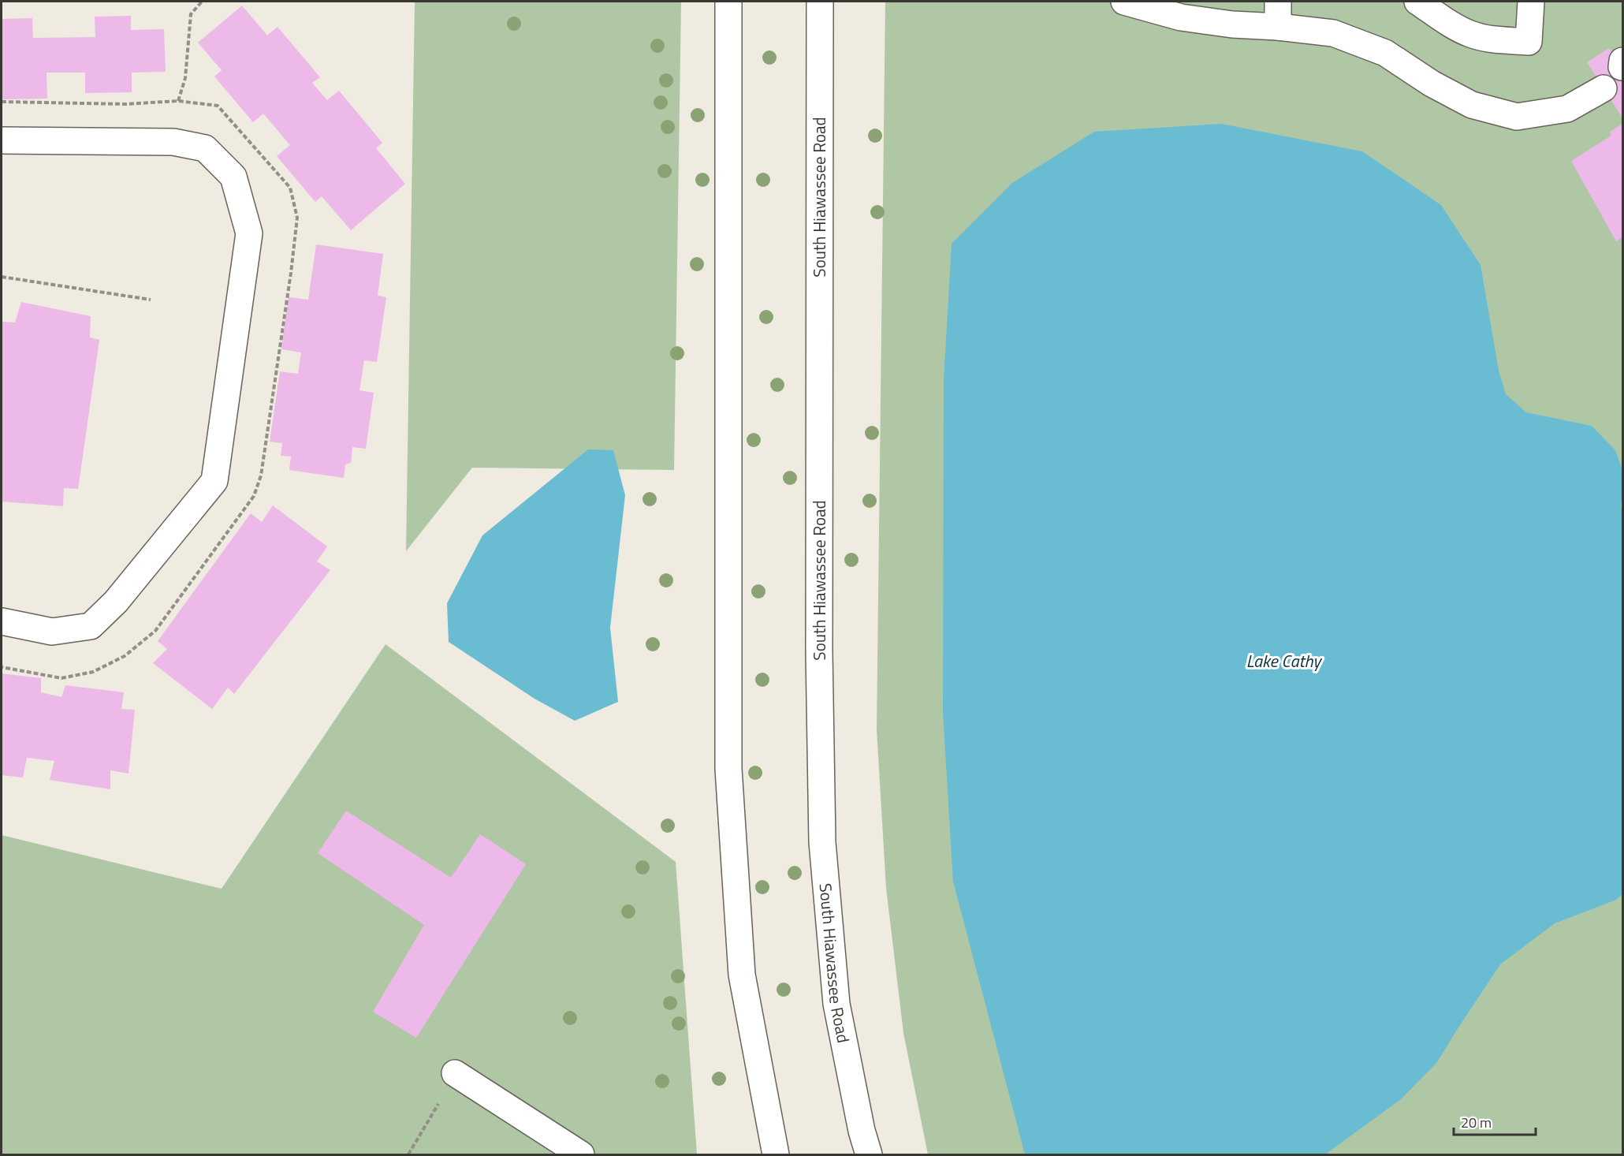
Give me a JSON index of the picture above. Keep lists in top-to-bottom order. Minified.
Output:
{"streets":{"street":["South Hiawassee Road"]},"water":["Lake Cathy"],"scale_bar":"20 m"}
